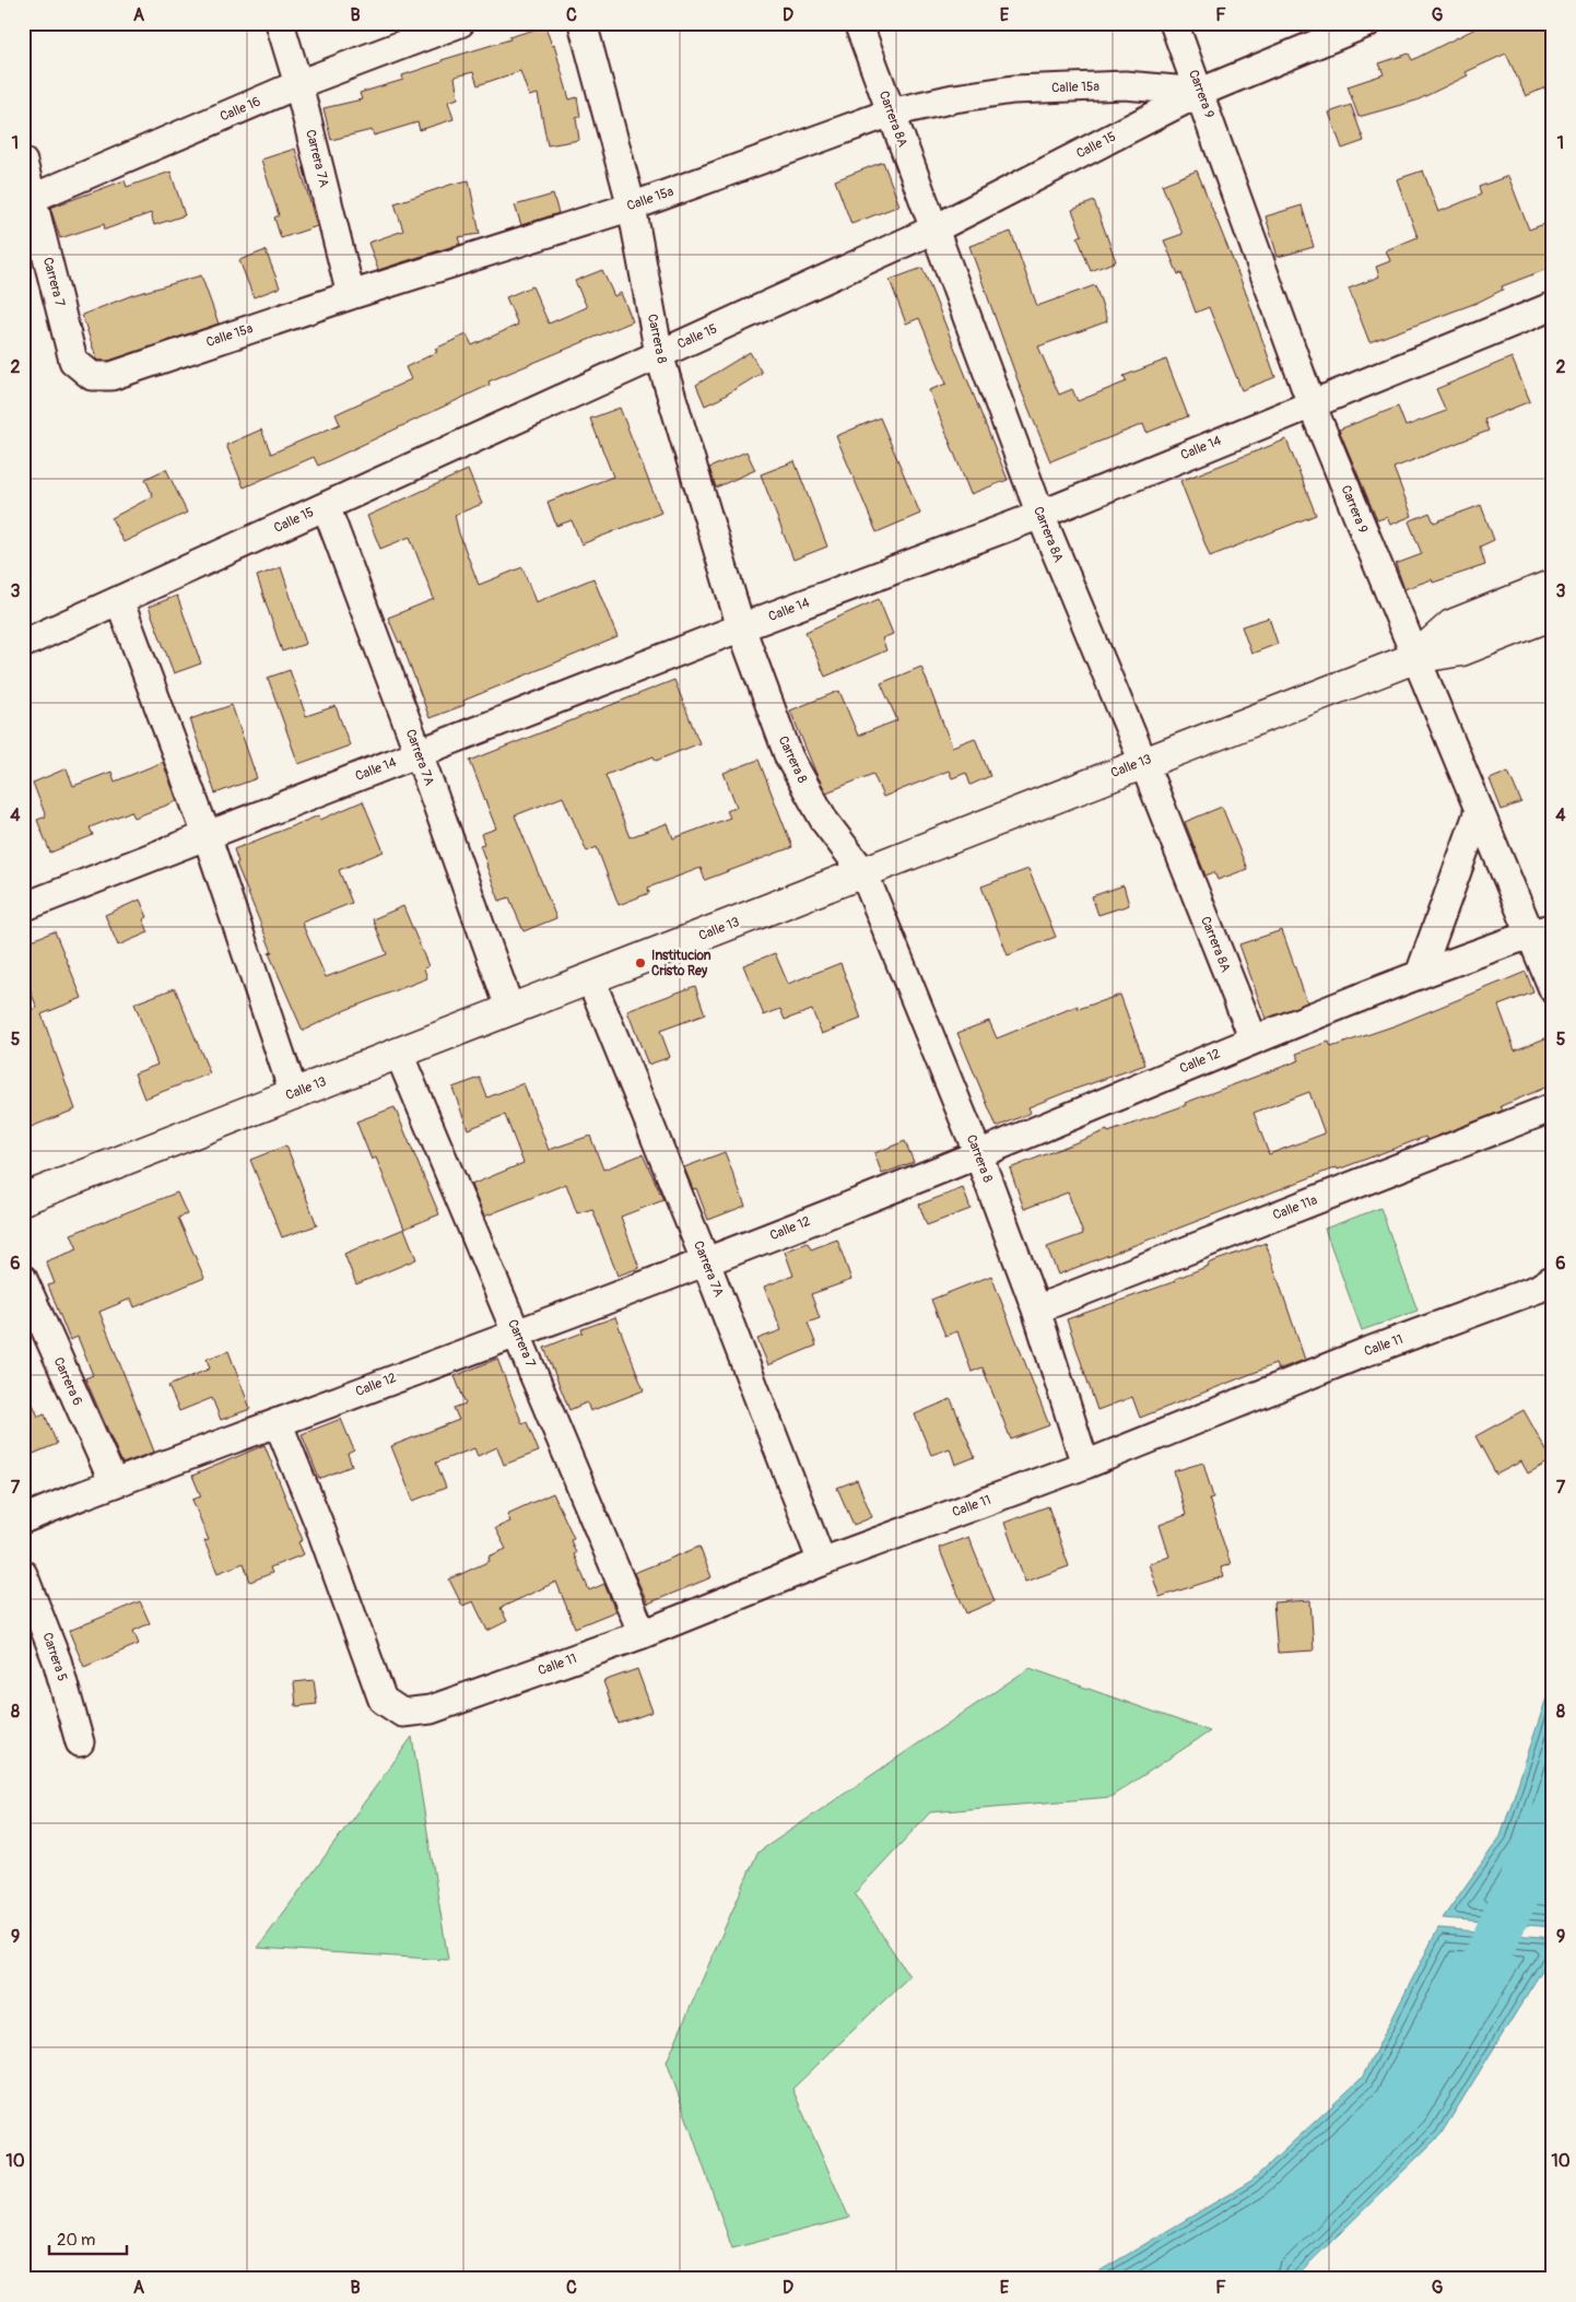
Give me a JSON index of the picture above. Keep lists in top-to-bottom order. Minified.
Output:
{"streets":{"highway":["Calle 13"],"street":["Calle 15a","Carrera 9","Calle 16","Carrera 8A","Calle 15","Carrera 7A","Carrera 7","Carrera 8","Calle 14","Calle 12","Calle 11a","Calle 11","Carrera 6","Carrera 5"]},"crossings":[["Calle 15a","Carrera 9"],["Calle 15a","Carrera 8A"],["Calle 15a","Calle 15"],["Calle 15a","Carrera 7A"],["Calle 15a","Carrera 7"],["Calle 15a","Carrera 8"],["Carrera 9","Calle 15"],["Carrera 9","Calle 14"],["Carrera 9","Calle 13"],["Carrera 9","Calle 12"],["Calle 16","Carrera 7A"],["Calle 16","Carrera 7"],["Carrera 8A","Calle 15"],["Carrera 8A","Calle 14"],["Carrera 8A","Calle 13"],["Carrera 8A","Calle 12"],["Calle 15","Carrera 7A"],["Calle 15","Carrera 8"],["Carrera 7A","Calle 14"],["Carrera 7A","Calle 13"],["Carrera 7A","Calle 12"],["Carrera 7A","Calle 11"],["Carrera 7","Calle 13"],["Carrera 7","Calle 12"],["Carrera 7","Calle 11"],["Carrera 8","Calle 14"],["Carrera 8","Calle 13"],["Carrera 8","Calle 12"],["Carrera 8","Calle 11a"],["Carrera 8","Calle 11"],["Calle 12","Calle 11"],["Calle 12","Carrera 6"]],"places":["Institucion Cristo Rey"],"scale_bar":"20 m","grid":{"columns":["A","B","C","D","E","F","G"],"rows":["1","2","3","4","5","6","7","8","9","10"]}}
